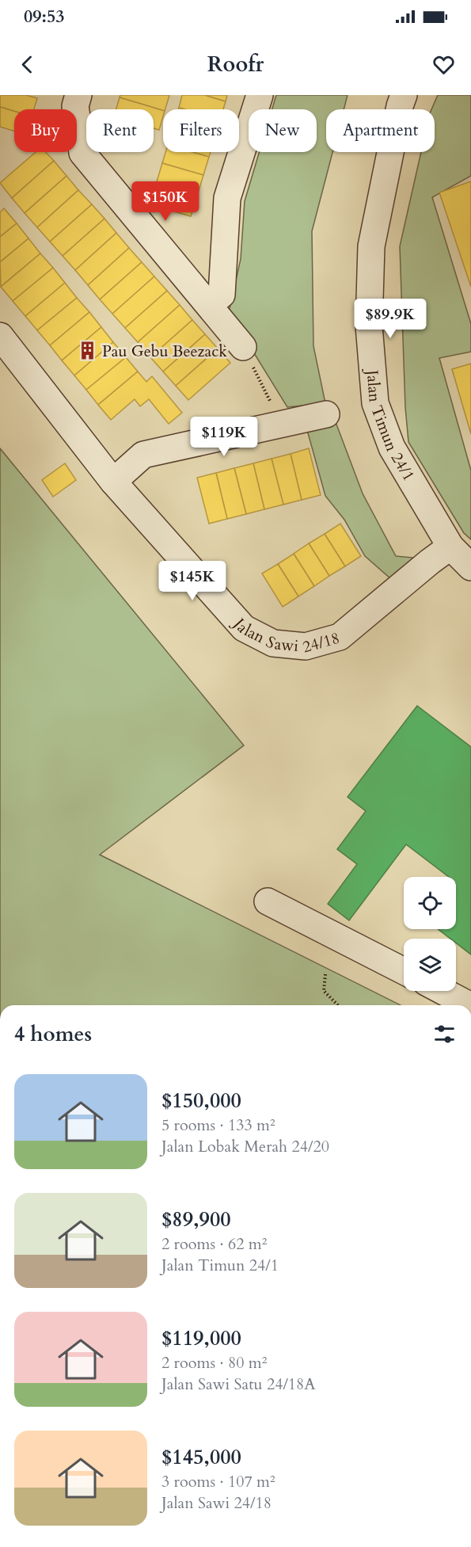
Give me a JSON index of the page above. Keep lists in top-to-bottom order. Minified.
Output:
{"streets":{"street":["Jalan Timun 24/1","Jalan Sawi 24/18"]},"crossings":[["Jalan Timun 24/1","Jalan Sawi 24/18"]],"places":{"building":["Pau Gebu Beezack"]},"page":{"status":"09:53","header":"Roofr","chip":["Buy","Rent","Filters","New","Apartment"],"price":["$150K","$89.9K","$119K","$145K"],"heading":"4 homes","list":[{"name":"$150,000","note":"5 rooms · 133 m² · Jalan Lobak Merah 24/20"},{"name":"$89,900","note":"2 rooms · 62 m² · Jalan Timun 24/1"},{"name":"$119,000","note":"2 rooms · 80 m² · Jalan Sawi Satu 24/18A"},{"name":"$145,000","note":"3 rooms · 107 m² · Jalan Sawi 24/18"}]}}
